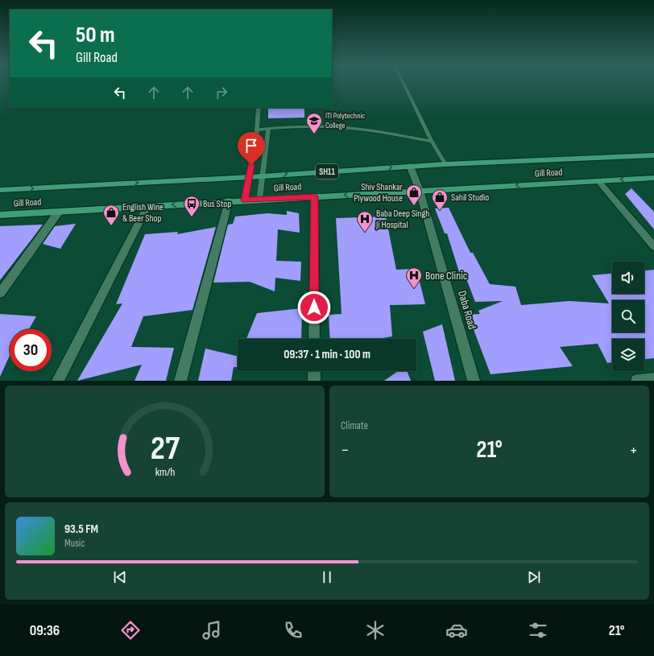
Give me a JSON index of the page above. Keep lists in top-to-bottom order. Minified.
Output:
{"streets":{"main road":["SH11","Gill Road"],"street":["Daba Road"]},"crossings":[["Gill Road","Daba Road"]],"places":{"school or university":["ITI Polytechnic College"],"shop":["Shiv Shankar Plywood House","Sahil Studio","English Wine & Beer Shop"],"bus stop":["Bus Stop"],"hospital":["Baba Deep Singh Ji Hospital","Bone Clinic"]},"page":{"turn":["50 m","Gill Road"],"limit":"30","trip":"09:37 · 1 min · 100 m","tile":"Climate","heat":["−","21°","+"],"song":["93.5 FM","Music"],"tabs":["09:36","21°"],"gauge":["27","km/h"]}}
